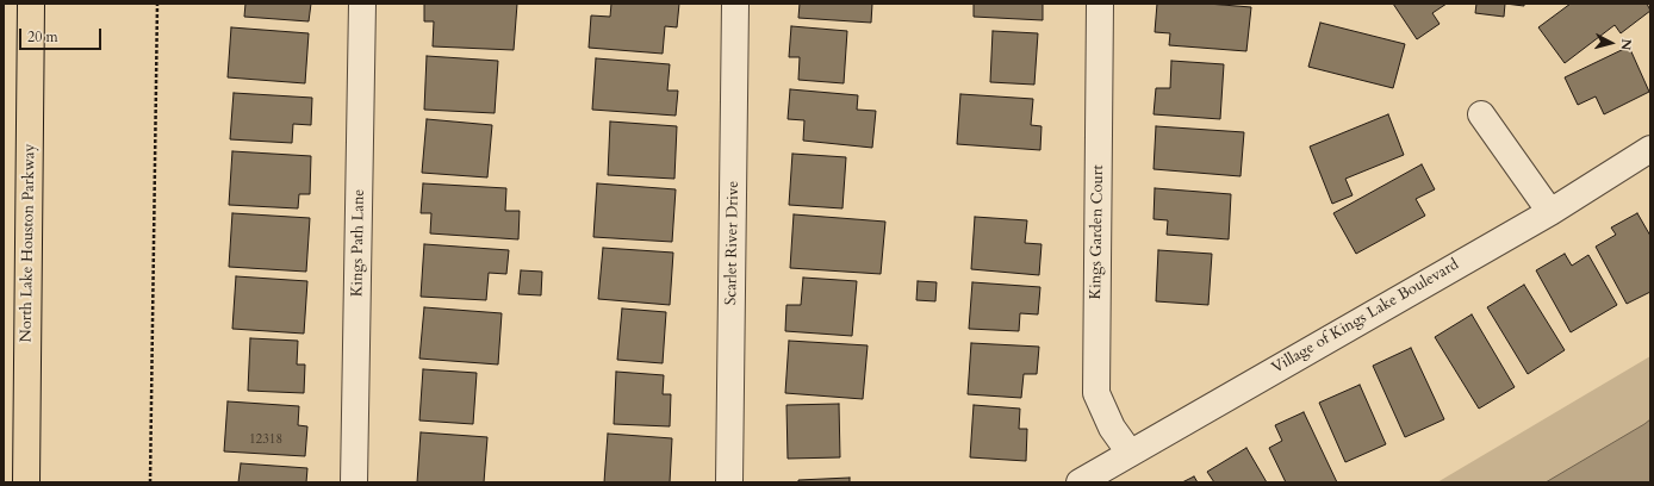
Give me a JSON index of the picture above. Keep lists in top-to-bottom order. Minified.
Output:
{"streets":{"main road":["North Lake Houston Parkway"],"street":["Kings Garden Court","Kings Path Lane","Scarlet River Drive","Village of Kings Lake Boulevard"]},"crossings":[["Kings Garden Court","Village of Kings Lake Boulevard"]],"house_numbers":["12318"],"scale_bar":"20 m","north":"right"}
